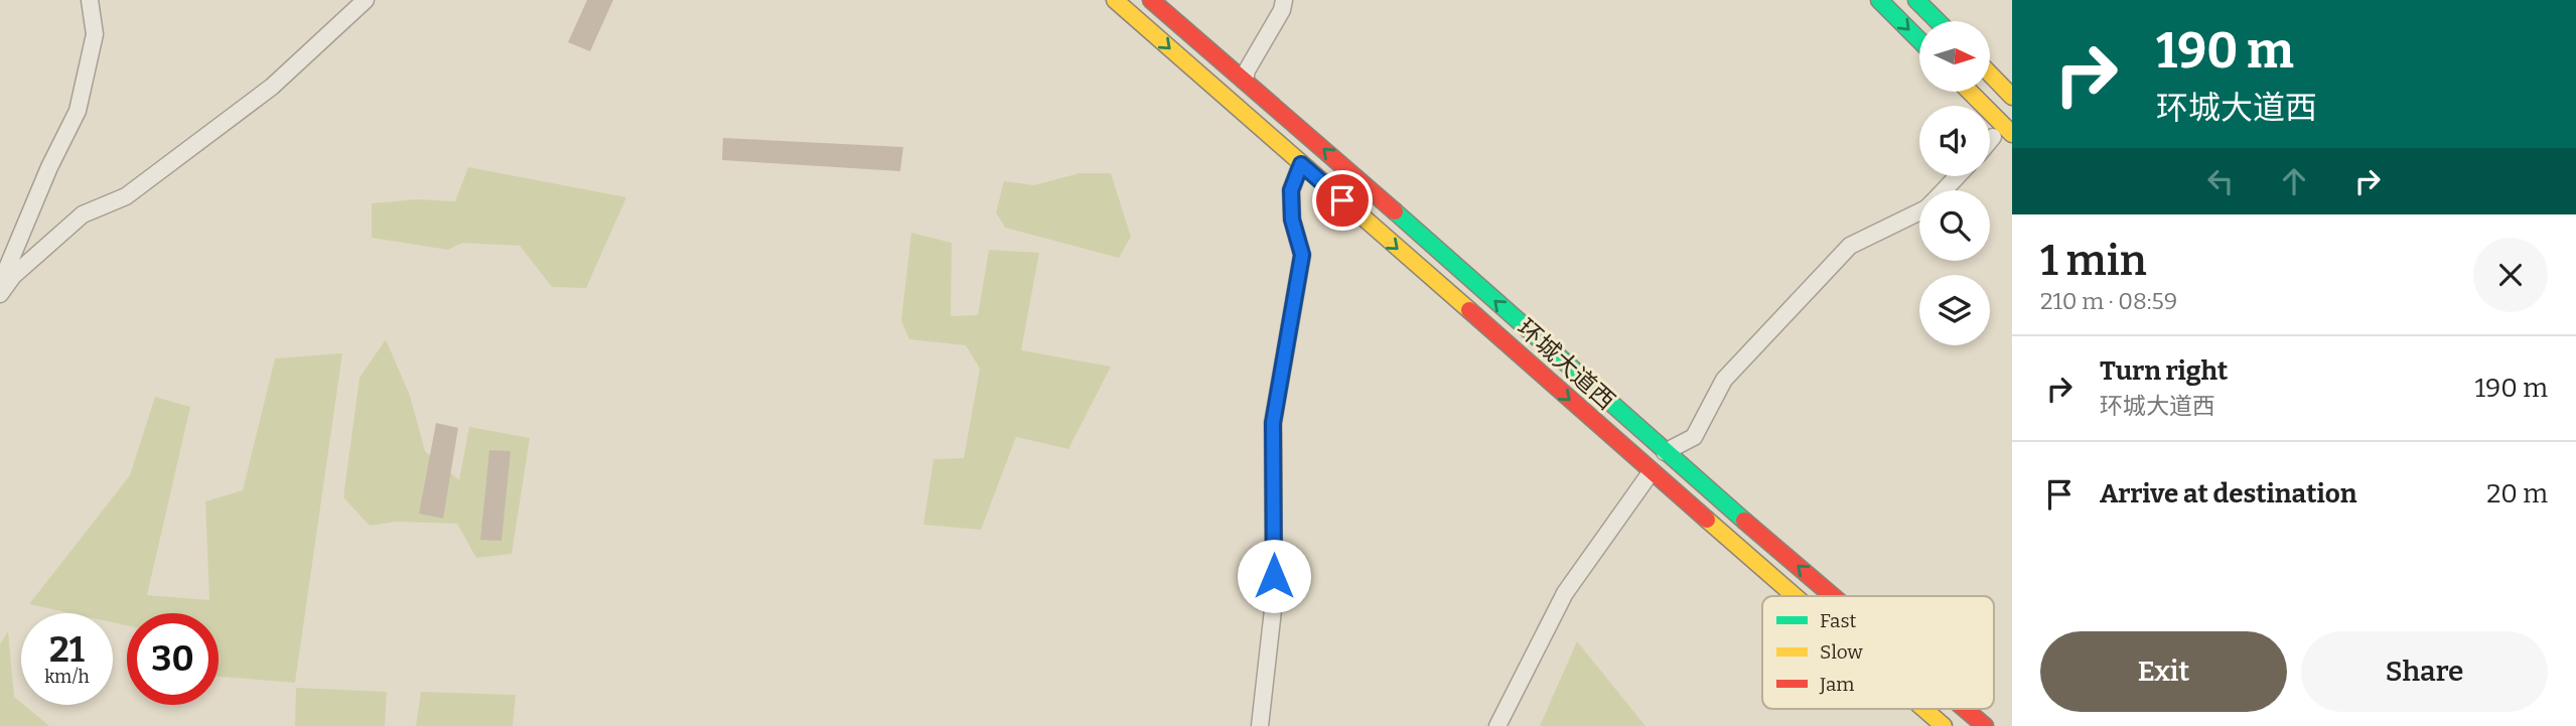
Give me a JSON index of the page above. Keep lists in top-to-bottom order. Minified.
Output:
{"streets":{"main road":["环城大道西"]},"legend":["Fast","Slow","Jam"],"north":"right","page":{"turn":["190 m","环城大道西"],"heading":["1 min","210 m · 08:59"],"list":[{"name":"Turn right","note":"环城大道西","value":"190 m"},{"name":"Arrive at destination","value":"20 m"}],"speed":"21 km/h","limit":"30","buttons":["Exit","Share"]}}
